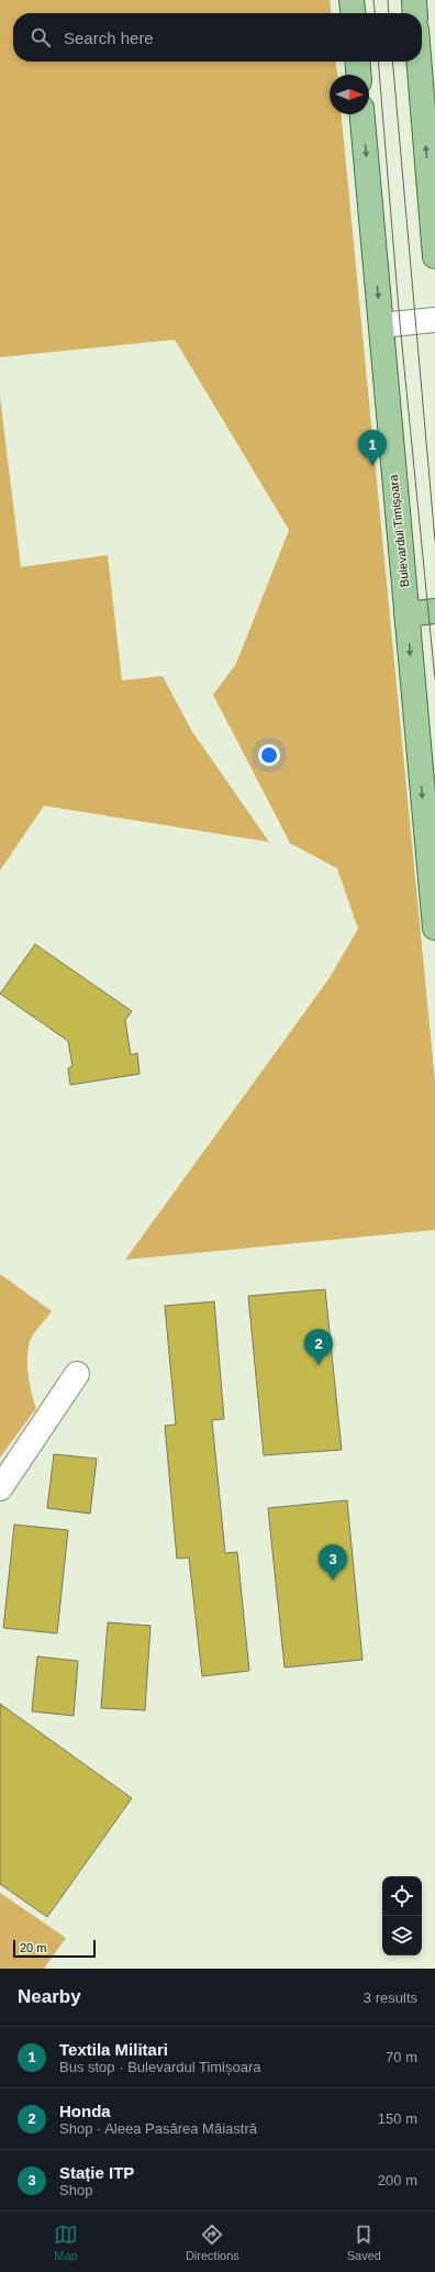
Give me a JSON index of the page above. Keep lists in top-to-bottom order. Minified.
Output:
{"streets":{"main road":["Bulevardul Timișoara"]},"one_way":["Bulevardul Timișoara"],"scale_bar":"20 m","north":"right","page":{"search":"Search here","pins":["1","2","3"],"scale":"20 m","heading":["Nearby","3 results"],"list":[{"mark":"1","name":"Textila Militari","note":"Bus stop · Bulevardul Timișoara","value":"70 m"},{"mark":"2","name":"Honda","note":"Shop · Aleea Pasărea Măiastră","value":"150 m"},{"mark":"3","name":"Stație ITP","note":"Shop","value":"200 m"}],"nav":["Map","Directions","Saved"]}}
